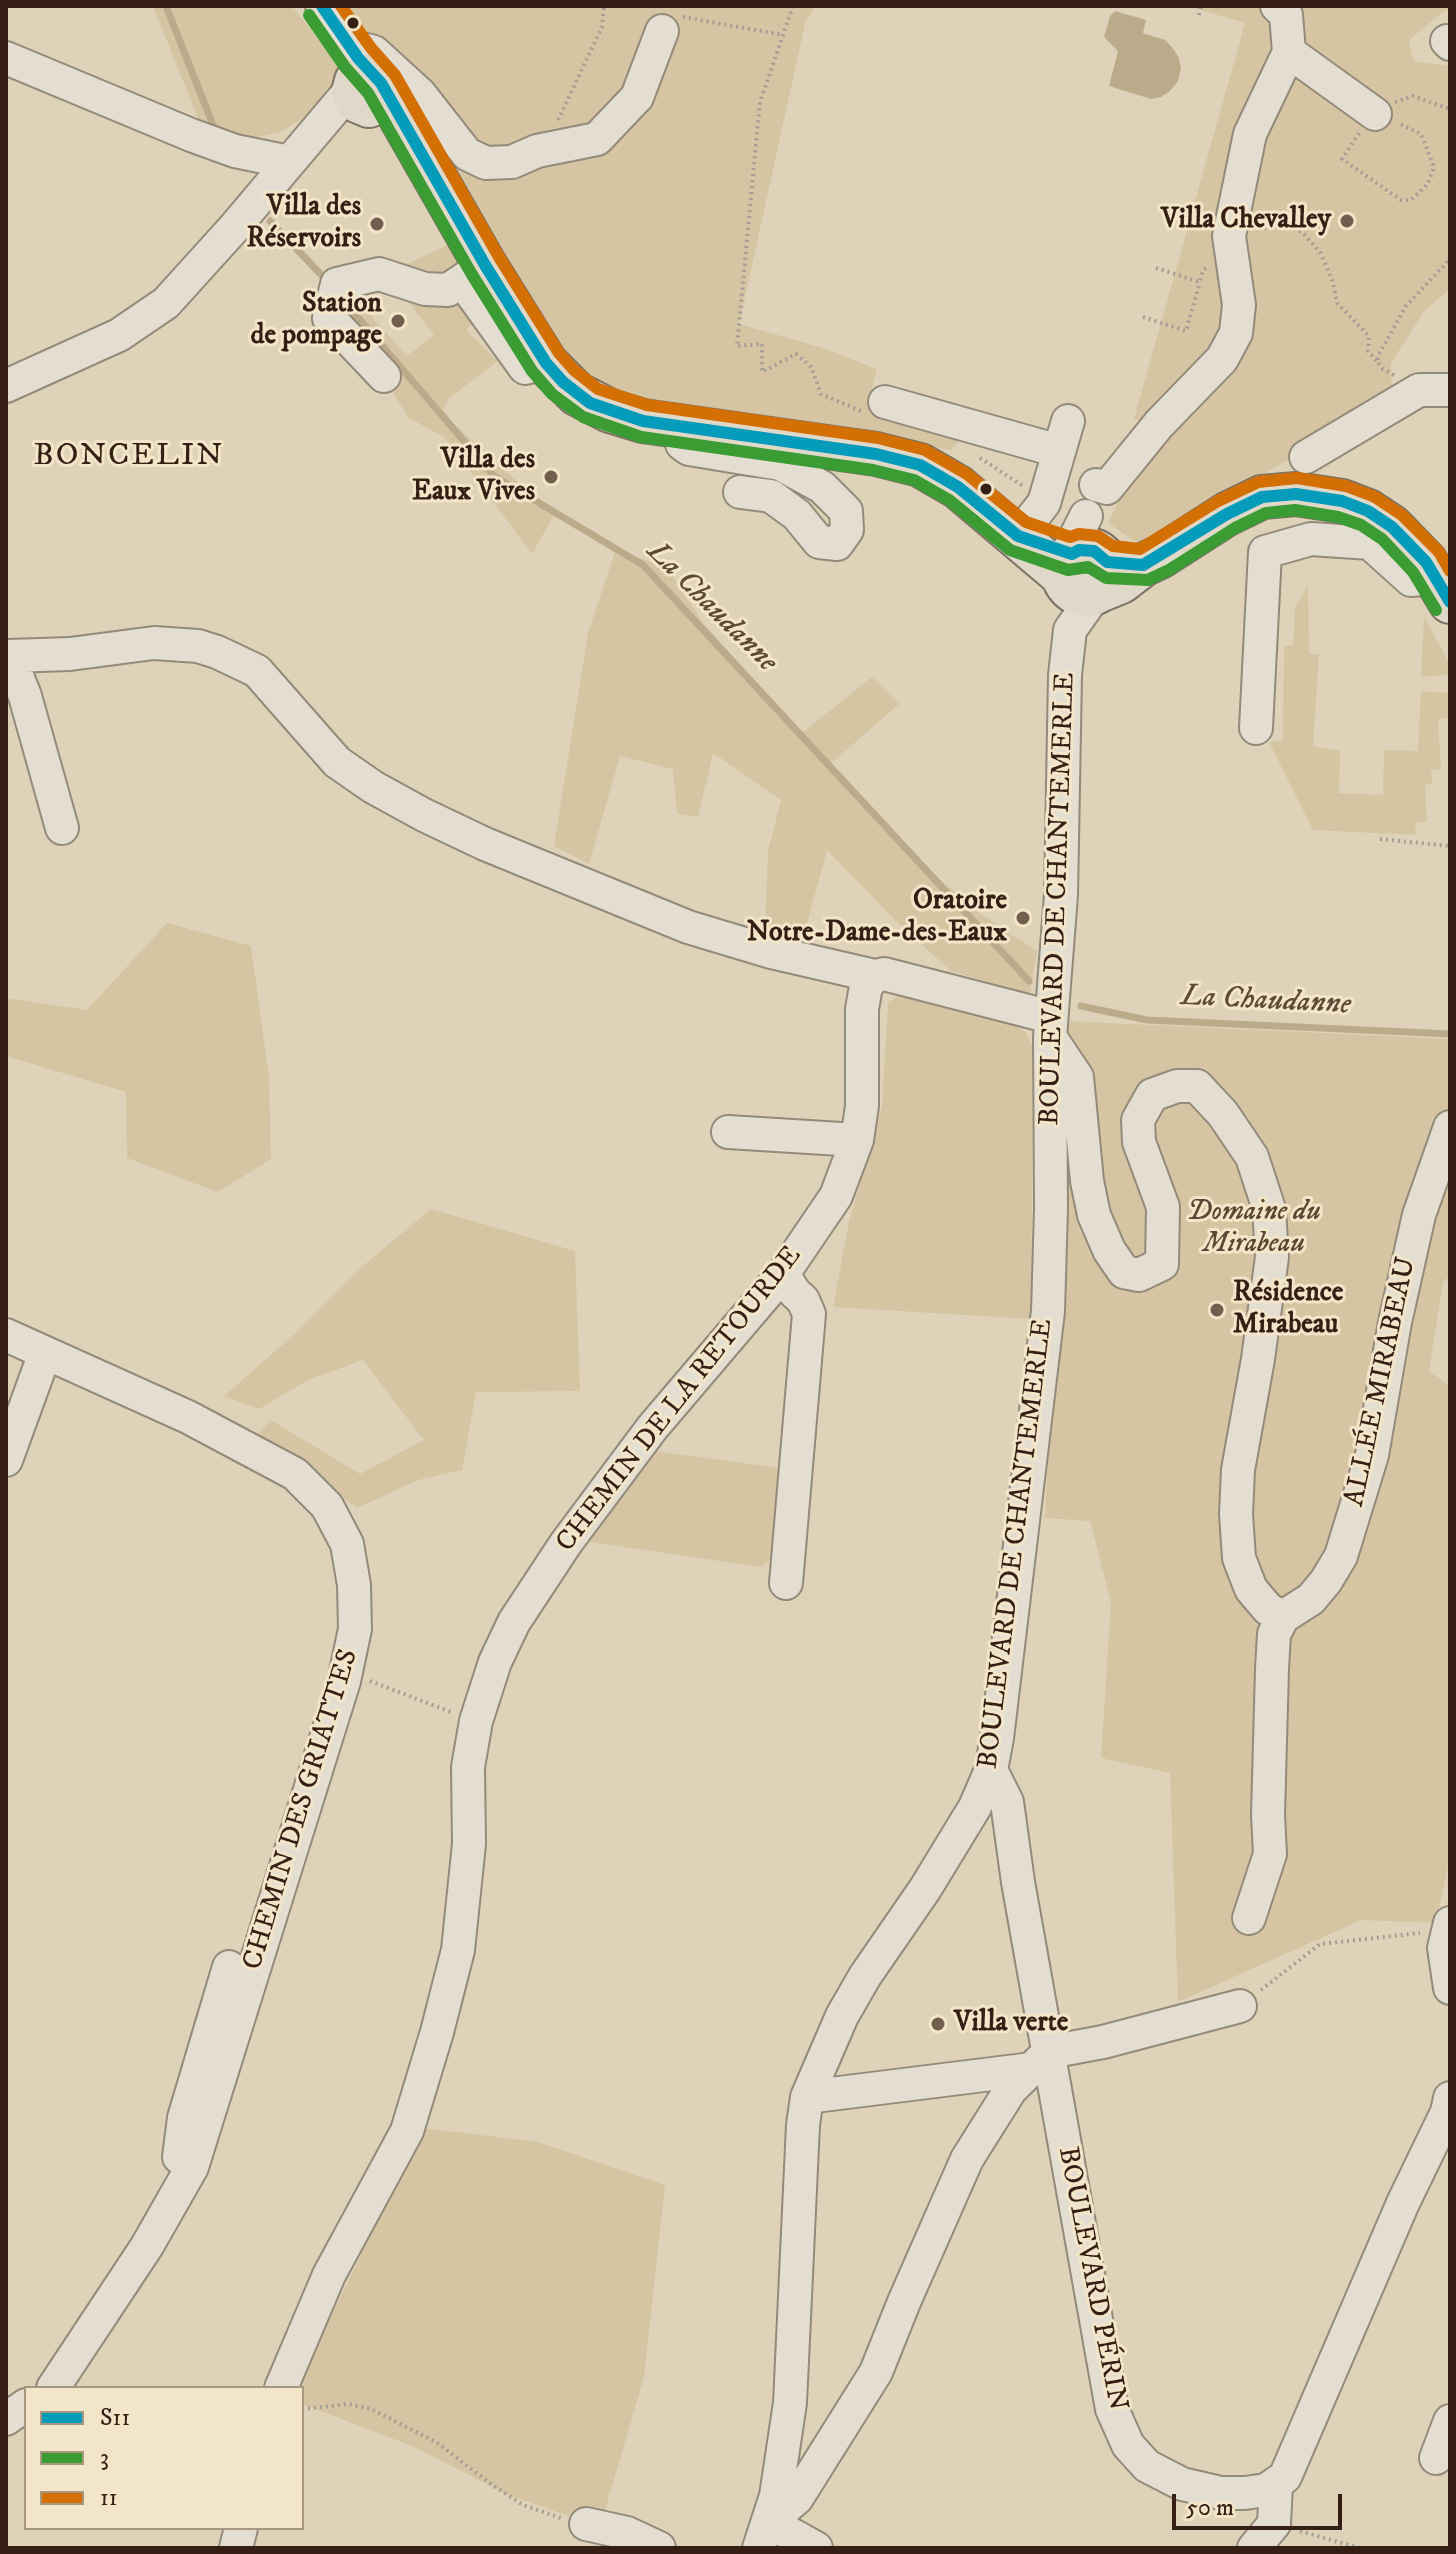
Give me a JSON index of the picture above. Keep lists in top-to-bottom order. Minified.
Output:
{"streets":{"street":["BOULEVARD DE CHANTEMERLE","ALLÉE MIRABEAU","CHEMIN DE LA RETOURDE","CHEMIN DES GRIATTES","BOULEVARD PÉRIN"]},"crossings":[["BOULEVARD DE CHANTEMERLE","BOULEVARD PÉRIN"]],"districts":["BONCELIN"],"water":["La Chaudanne"],"parks":["Domaine du Mirabeau"],"places":["Villa Chevalley","Villa des Réservoirs","Station de pompage","Villa des Eaux Vives","Oratoire Notre-Dame-des-Eaux","Résidence Mirabeau","Villa verte"],"lines":["transit line S11","transit line 11","transit line 3"],"legend":["S11","3","11"],"scale_bar":"50 m"}
